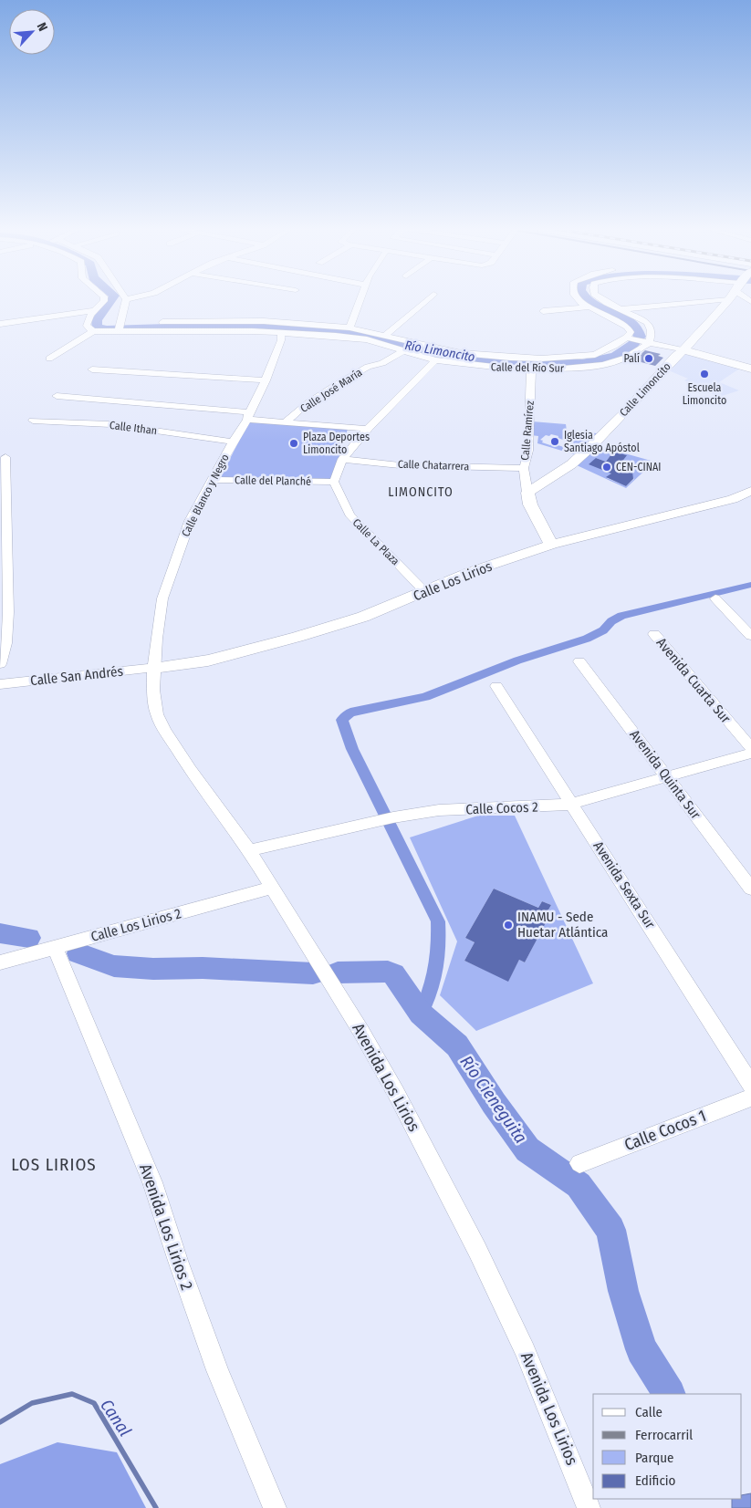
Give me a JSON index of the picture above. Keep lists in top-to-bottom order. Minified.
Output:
{"streets":{"street":["Calle del Río Sur","Calle Limoncito","Calle José María","Calle Ithan","Calle Ramírez","Calle Chatarrera","Calle del Planché","Calle Blanco y Negro","Calle La Plaza","Calle Los Lirios","Calle San Andrés","Avenida Cuarta Sur","Avenida Quinta Sur","Calle Cocos 2","Avenida Sexta Sur","Calle Los Lirios 2","Avenida Los Lirios","Calle Cocos 1","Avenida Los Lirios 2"]},"crossings":[["Calle del Río Sur","Calle José María"],["Calle del Río Sur","Calle Ramírez"],["Calle del Río Sur","Calle Blanco y Negro"],["Calle Limoncito","Calle Ramírez"],["Calle Ithan","Calle Blanco y Negro"],["Calle Ramírez","Calle Chatarrera"],["Calle del Planché","Calle Blanco y Negro"],["Calle del Planché","Calle La Plaza"],["Calle Blanco y Negro","Calle Los Lirios"],["Calle Blanco y Negro","Calle San Andrés"],["Calle Blanco y Negro","Avenida Los Lirios"],["Calle La Plaza","Calle Los Lirios"],["Calle Los Lirios","Calle San Andrés"],["Calle Los Lirios","Avenida Los Lirios"],["Calle San Andrés","Avenida Los Lirios"],["Avenida Quinta Sur","Calle Cocos 2"],["Calle Cocos 2","Avenida Sexta Sur"],["Calle Cocos 2","Avenida Los Lirios"],["Calle Los Lirios 2","Avenida Los Lirios"],["Calle Los Lirios 2","Avenida Los Lirios 2"]],"districts":["LIMONCITO","LOS LIRIOS"],"water":["Río Limoncito","Río Cieneguita","Canal"],"places":["Palí","Escuela Limoncito","Iglesia Santiago Apóstol","Plaza Deportes Limoncito","CEN-CINAI","INAMU - Sede Huetar Atlántica"],"legend":["Calle","Ferrocarril","Parque","Edificio"],"north":"top right"}
